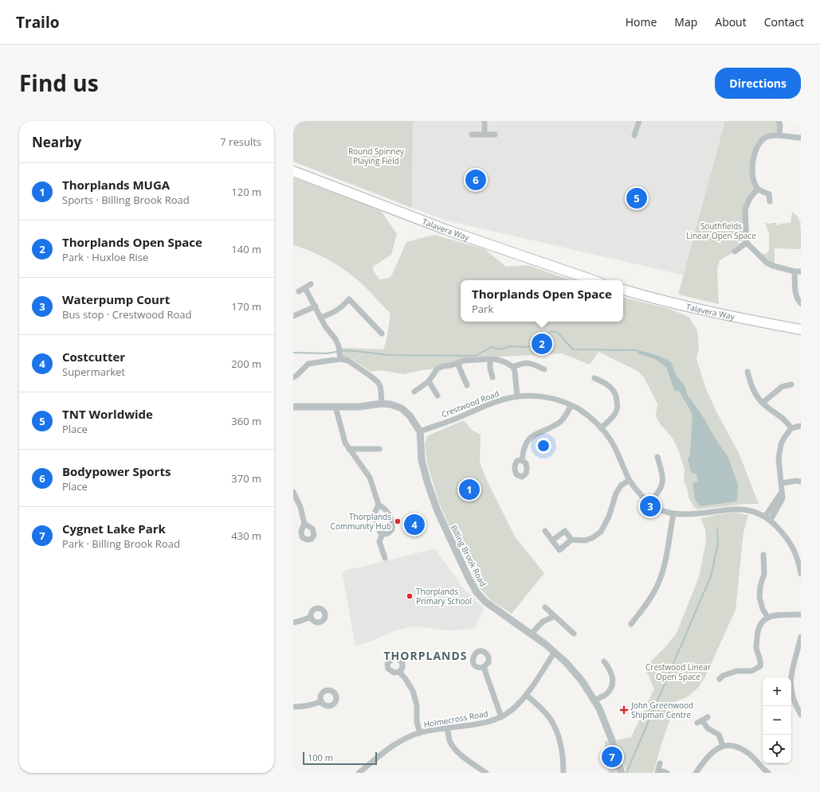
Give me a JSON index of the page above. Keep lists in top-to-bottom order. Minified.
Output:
{"streets":{"main road":["Talavera Way"],"street":["Crestwood Road","Billing Brook Road","Holmecross Road"]},"crossings":[["Crestwood Road","Billing Brook Road"],["Billing Brook Road","Holmecross Road"]],"districts":["THORPLANDS"],"parks":["Round Spinney Playing Field","Southfields Linear Open Space","Crestwood Linear Open Space"],"places":{"other":["Thorplands Community Hub","Thorplands Primary School"],"health":["John Greenwood Shipman Centre"]},"scale_bar":"100 m","page":{"header":"Trailo","nav":["Home","Map","About","Contact"],"title":"Find us","buttons":"Directions","heading":["Nearby","7 results"],"list":[{"mark":"1","name":"Thorplands MUGA","note":"Sports · Billing Brook Road","value":"120 m"},{"mark":"2","name":"Thorplands Open Space","note":"Park · Huxloe Rise","value":"140 m"},{"mark":"3","name":"Waterpump Court","note":"Bus stop · Crestwood Road","value":"170 m"},{"mark":"4","name":"Costcutter","note":"Supermarket","value":"200 m"},{"mark":"5","name":"TNT Worldwide","note":"Place","value":"360 m"},{"mark":"6","name":"Bodypower Sports","note":"Place","value":"370 m"},{"mark":"7","name":"Cygnet Lake Park","note":"Park · Billing Brook Road","value":"430 m"}],"pins":["6","5","2","1","3","4","7"],"popup":["Thorplands Open Space","Park"],"map_buttons":["+","−"],"scale":"100 m"}}
